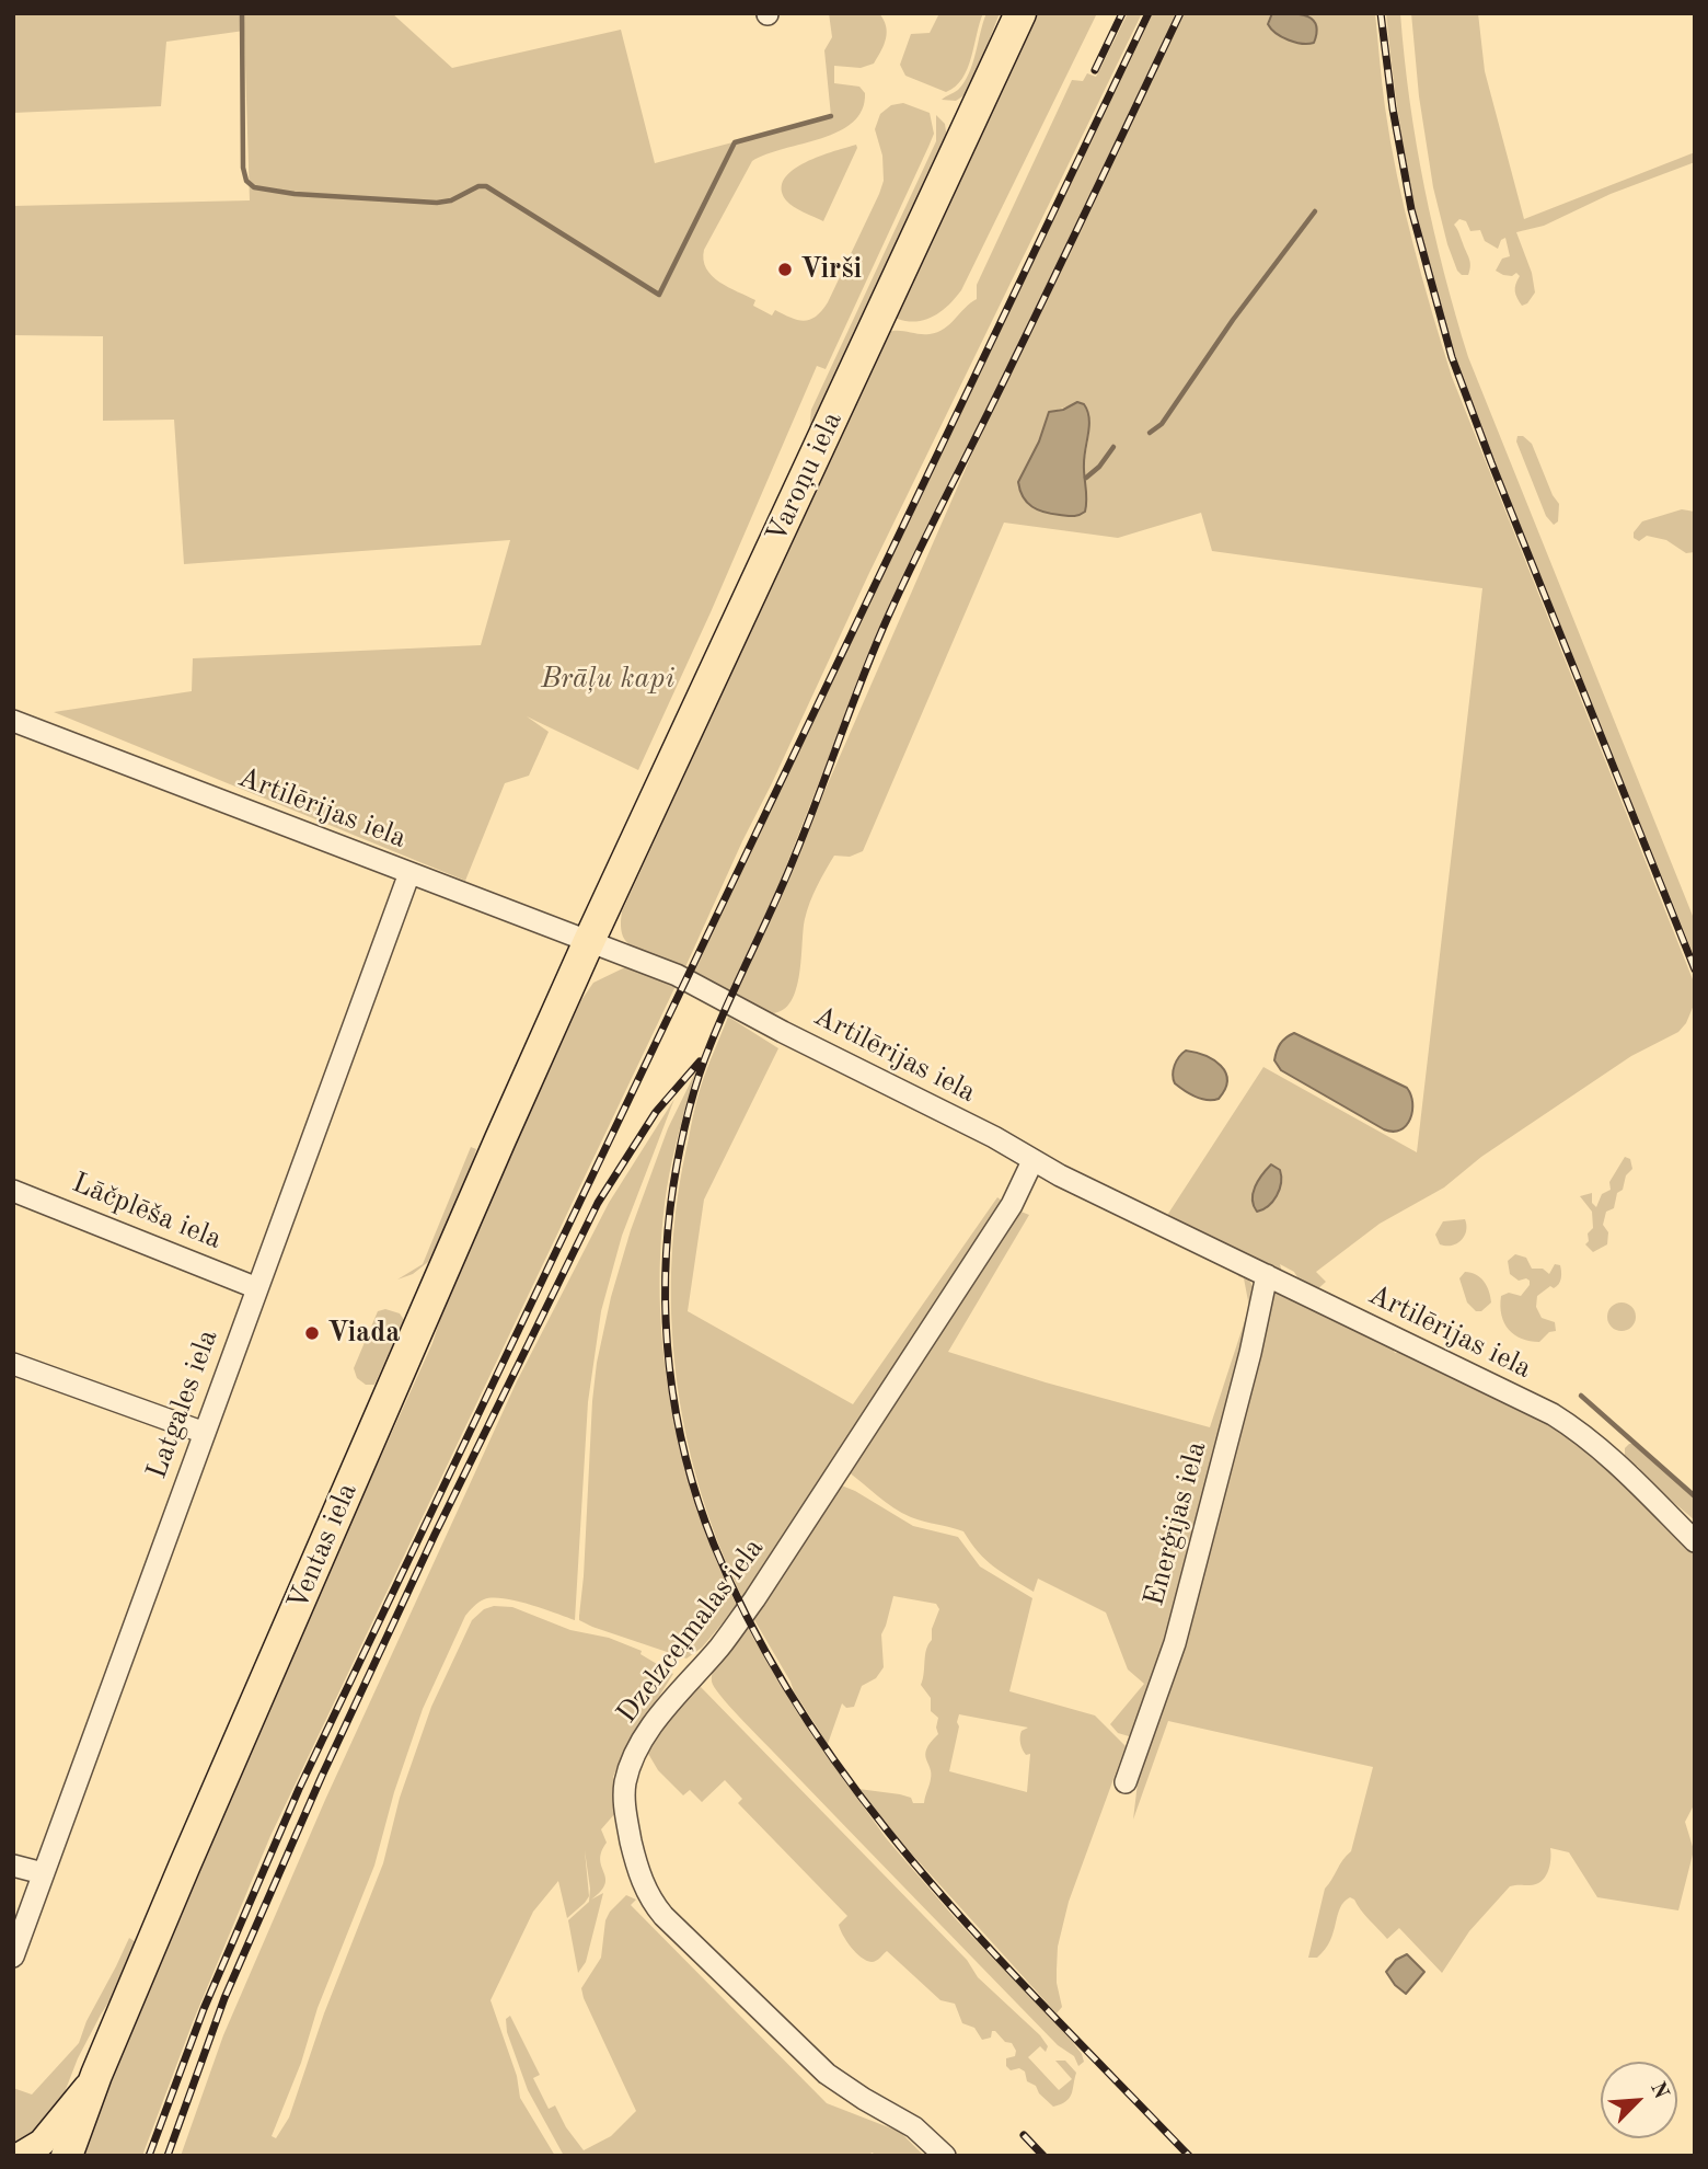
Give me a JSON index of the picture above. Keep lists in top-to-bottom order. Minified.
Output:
{"streets":{"highway":["Varoņu iela","Ventas iela"],"street":["Artilērijas iela","Lāčplēša iela","Latgales iela","Enerģijas iela","Dzelzceļmalas iela"]},"crossings":[["Varoņu iela","Artilērijas iela"],["Varoņu iela","Ventas iela"],["Artilērijas iela","Latgales iela"],["Artilērijas iela","Enerģijas iela"],["Artilērijas iela","Ventas iela"],["Artilērijas iela","Dzelzceļmalas iela"],["Lāčplēša iela","Latgales iela"]],"parks":["Brāļu kapi"],"places":["Virši","Viada"],"north":"top right"}
